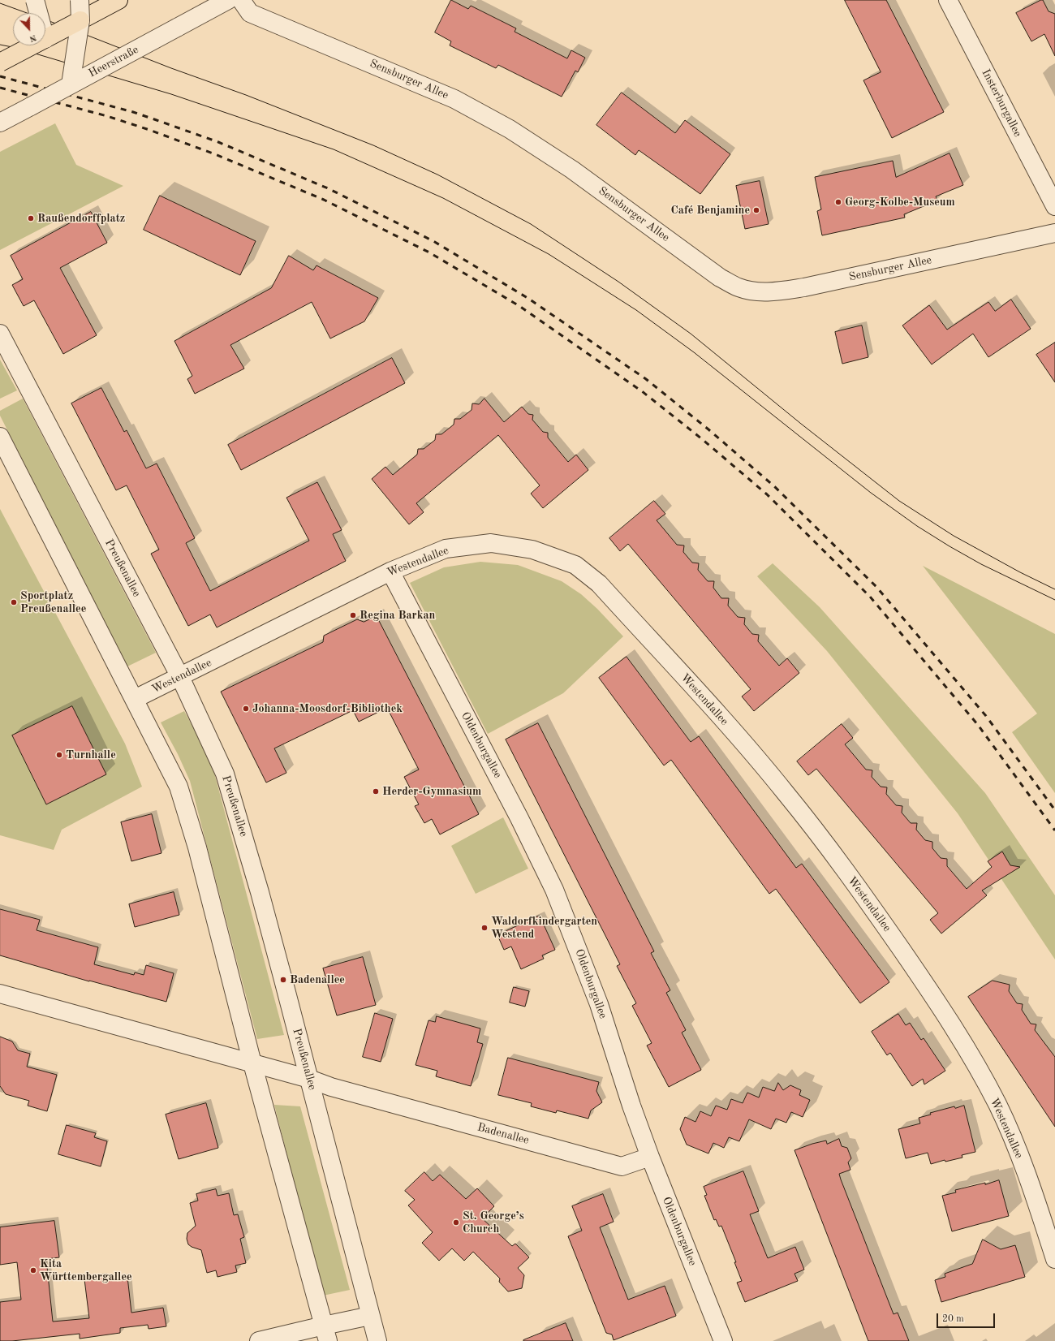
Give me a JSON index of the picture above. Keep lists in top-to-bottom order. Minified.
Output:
{"streets":{"street":["Heerstraße","Sensburger Allee","Insterburgallee","Westendallee","Preußenallee","Oldenburgallee","Badenallee"]},"crossings":[["Westendallee","Preußenallee"],["Westendallee","Oldenburgallee"],["Preußenallee","Badenallee"],["Oldenburgallee","Badenallee"]],"places":["Georg-Kolbe-Museum","Café Benjamine","Raußendorffplatz","Sportplatz Preußenallee","Regina Barkan","Johanna-Moosdorf-Bibliothek","Turnhalle","Herder-Gymnasium","Waldorfkindergarten Westend","Badenallee","St. George’s Church","Kita Württembergallee"],"scale_bar":"20 m","north":"bottom"}
